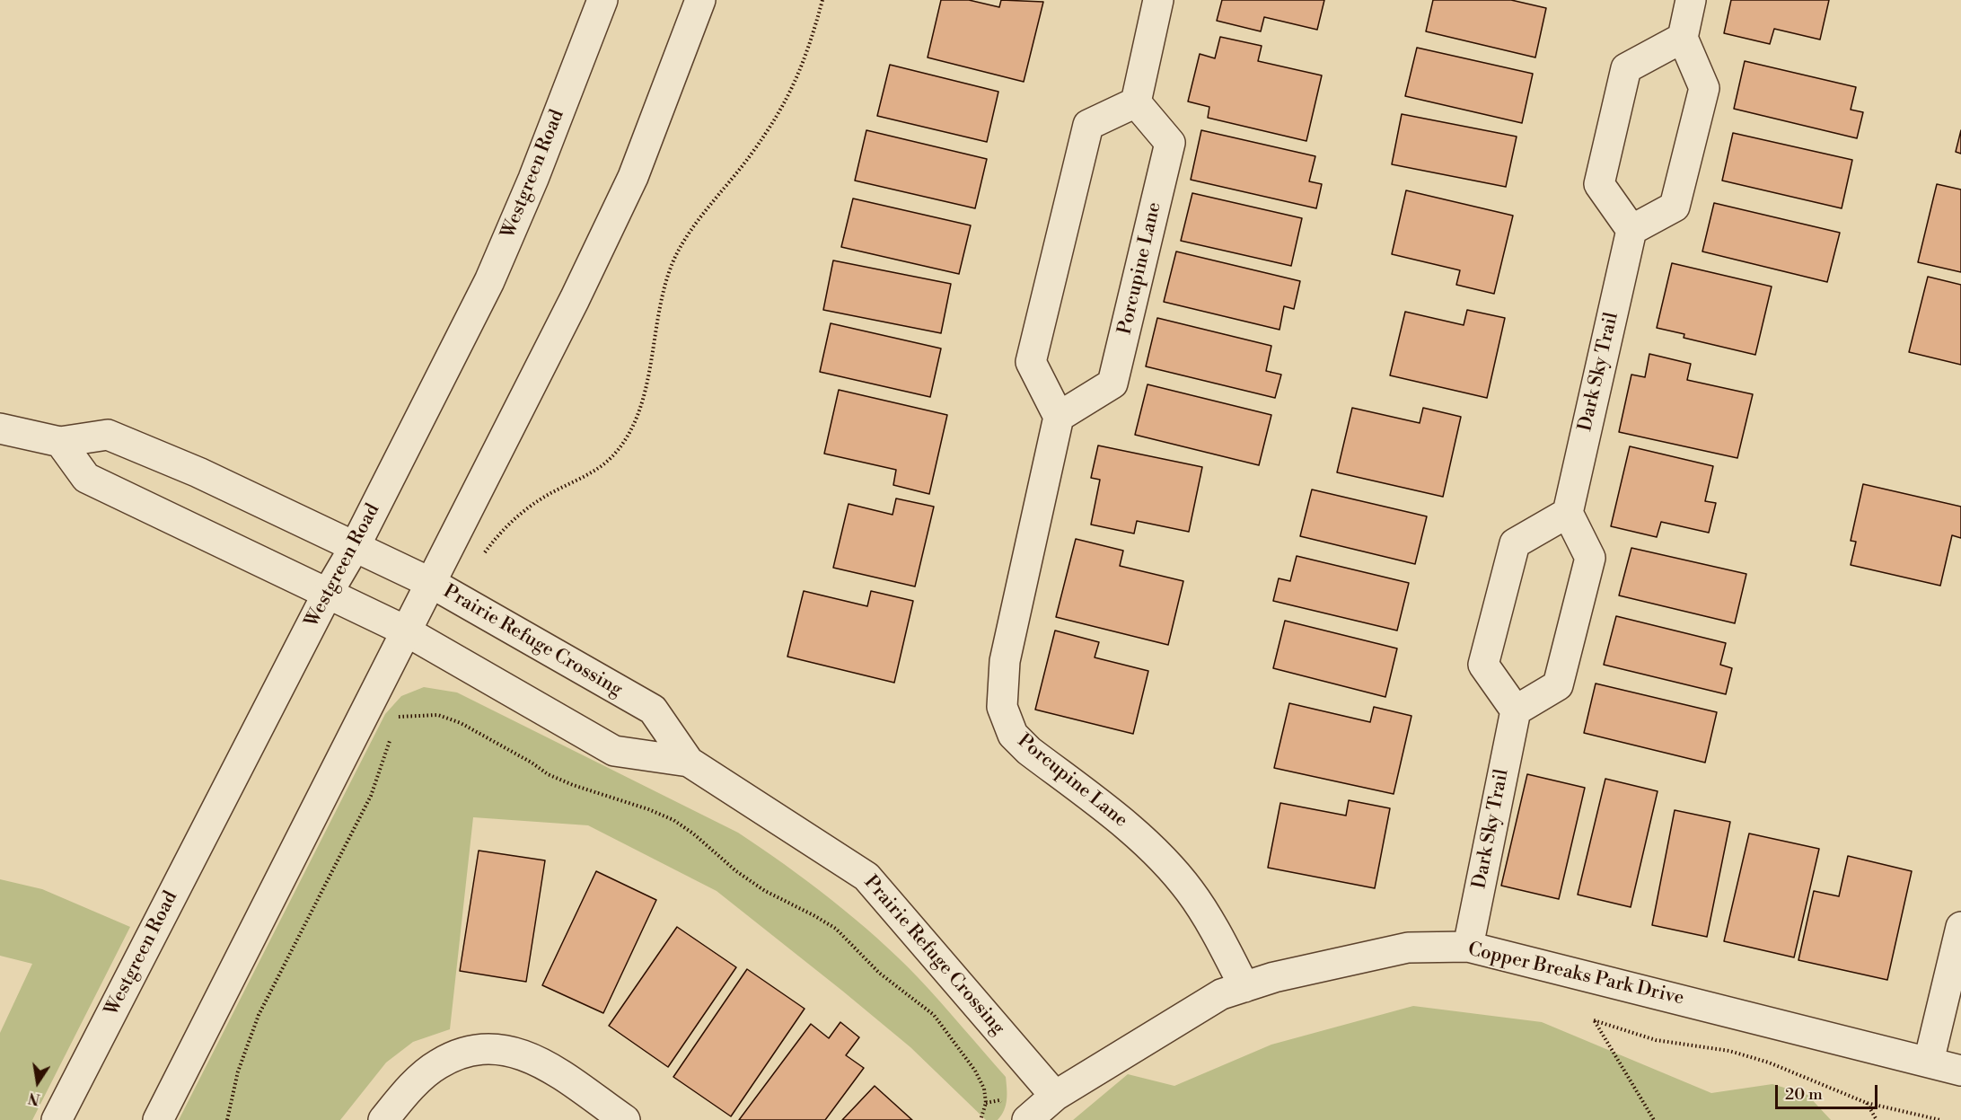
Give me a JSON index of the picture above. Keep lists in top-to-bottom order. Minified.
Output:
{"streets":{"street":["Westgreen Road","Porcupine Lane","Dark Sky Trail","Prairie Refuge Crossing","Copper Breaks Park Drive"]},"crossings":[["Westgreen Road","Prairie Refuge Crossing"],["Porcupine Lane","Copper Breaks Park Drive"],["Dark Sky Trail","Copper Breaks Park Drive"],["Prairie Refuge Crossing","Copper Breaks Park Drive"]],"scale_bar":"20 m","north":"bottom"}
